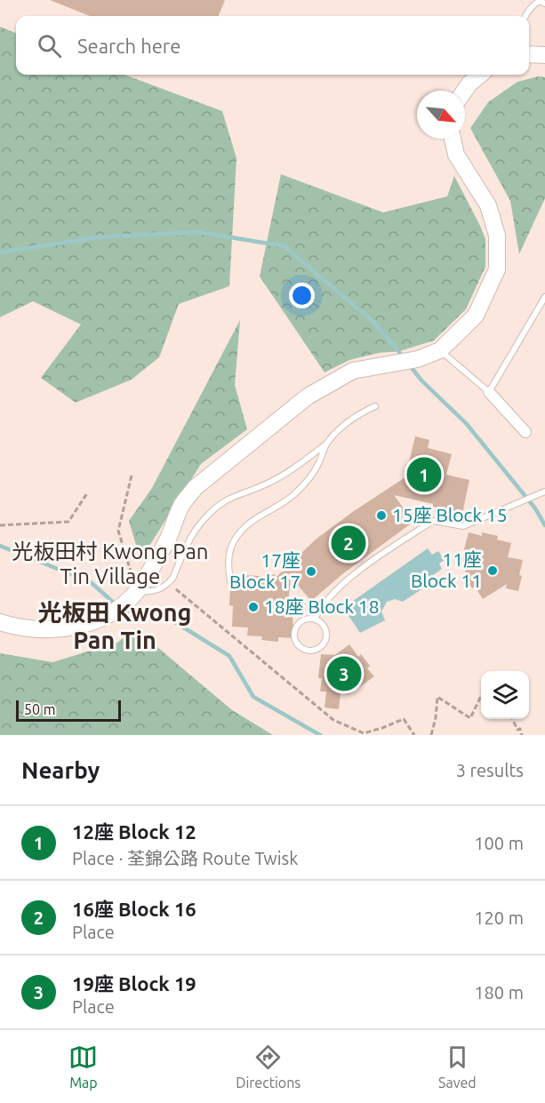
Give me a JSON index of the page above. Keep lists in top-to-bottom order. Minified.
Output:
{"districts":["光板田村 Kwong Pan Tin Village","光板田 Kwong Pan Tin"],"places":["15座 Block 15","11座 Block 11","17座 Block 17","18座 Block 18"],"scale_bar":"50 m","north":"bottom right","page":{"search":"Search here","pins":["1","2","3"],"scale":"50 m","heading":["Nearby","3 results"],"list":[{"mark":"1","name":"12座 Block 12","note":"Place · 荃錦公路 Route Twisk","value":"100 m"},{"mark":"2","name":"16座 Block 16","note":"Place","value":"120 m"},{"mark":"3","name":"19座 Block 19","note":"Place","value":"180 m"}],"nav":["Map","Directions","Saved"]}}
